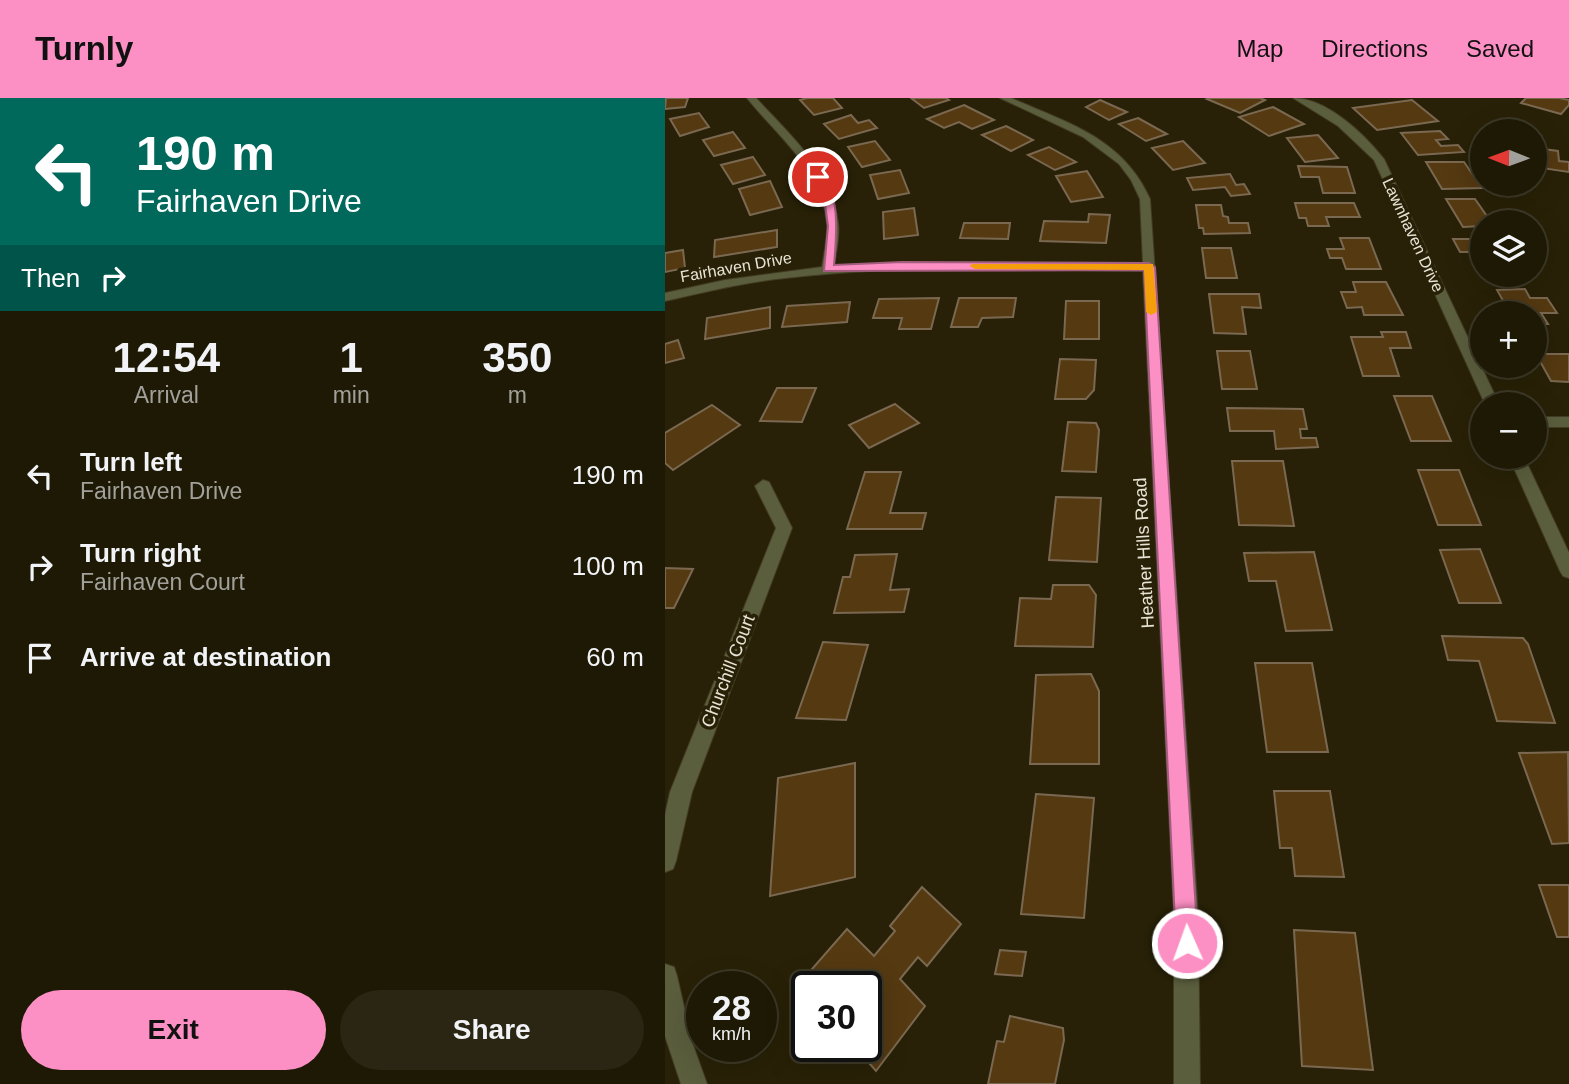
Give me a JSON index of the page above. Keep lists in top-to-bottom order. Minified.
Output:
{"streets":{"street":["Lawnhaven Drive","Fairhaven Drive","Heather Hills Road","Churchill Court"]},"crossings":[["Fairhaven Drive","Heather Hills Road"]],"north":"left","page":{"header":"Turnly","nav":["Map","Directions","Saved"],"turn":["190 m","Fairhaven Drive"],"map_buttons":["+","−"],"then":"Then","eta":["12:54","Arrival","1","min","350","m"],"list":[{"name":"Turn left","note":"Fairhaven Drive","value":"190 m"},{"name":"Turn right","note":"Fairhaven Court","value":"100 m"},{"name":"Arrive at destination","value":"60 m"}],"speed":"28 km/h","limit":"30","buttons":["Exit","Share"]}}
